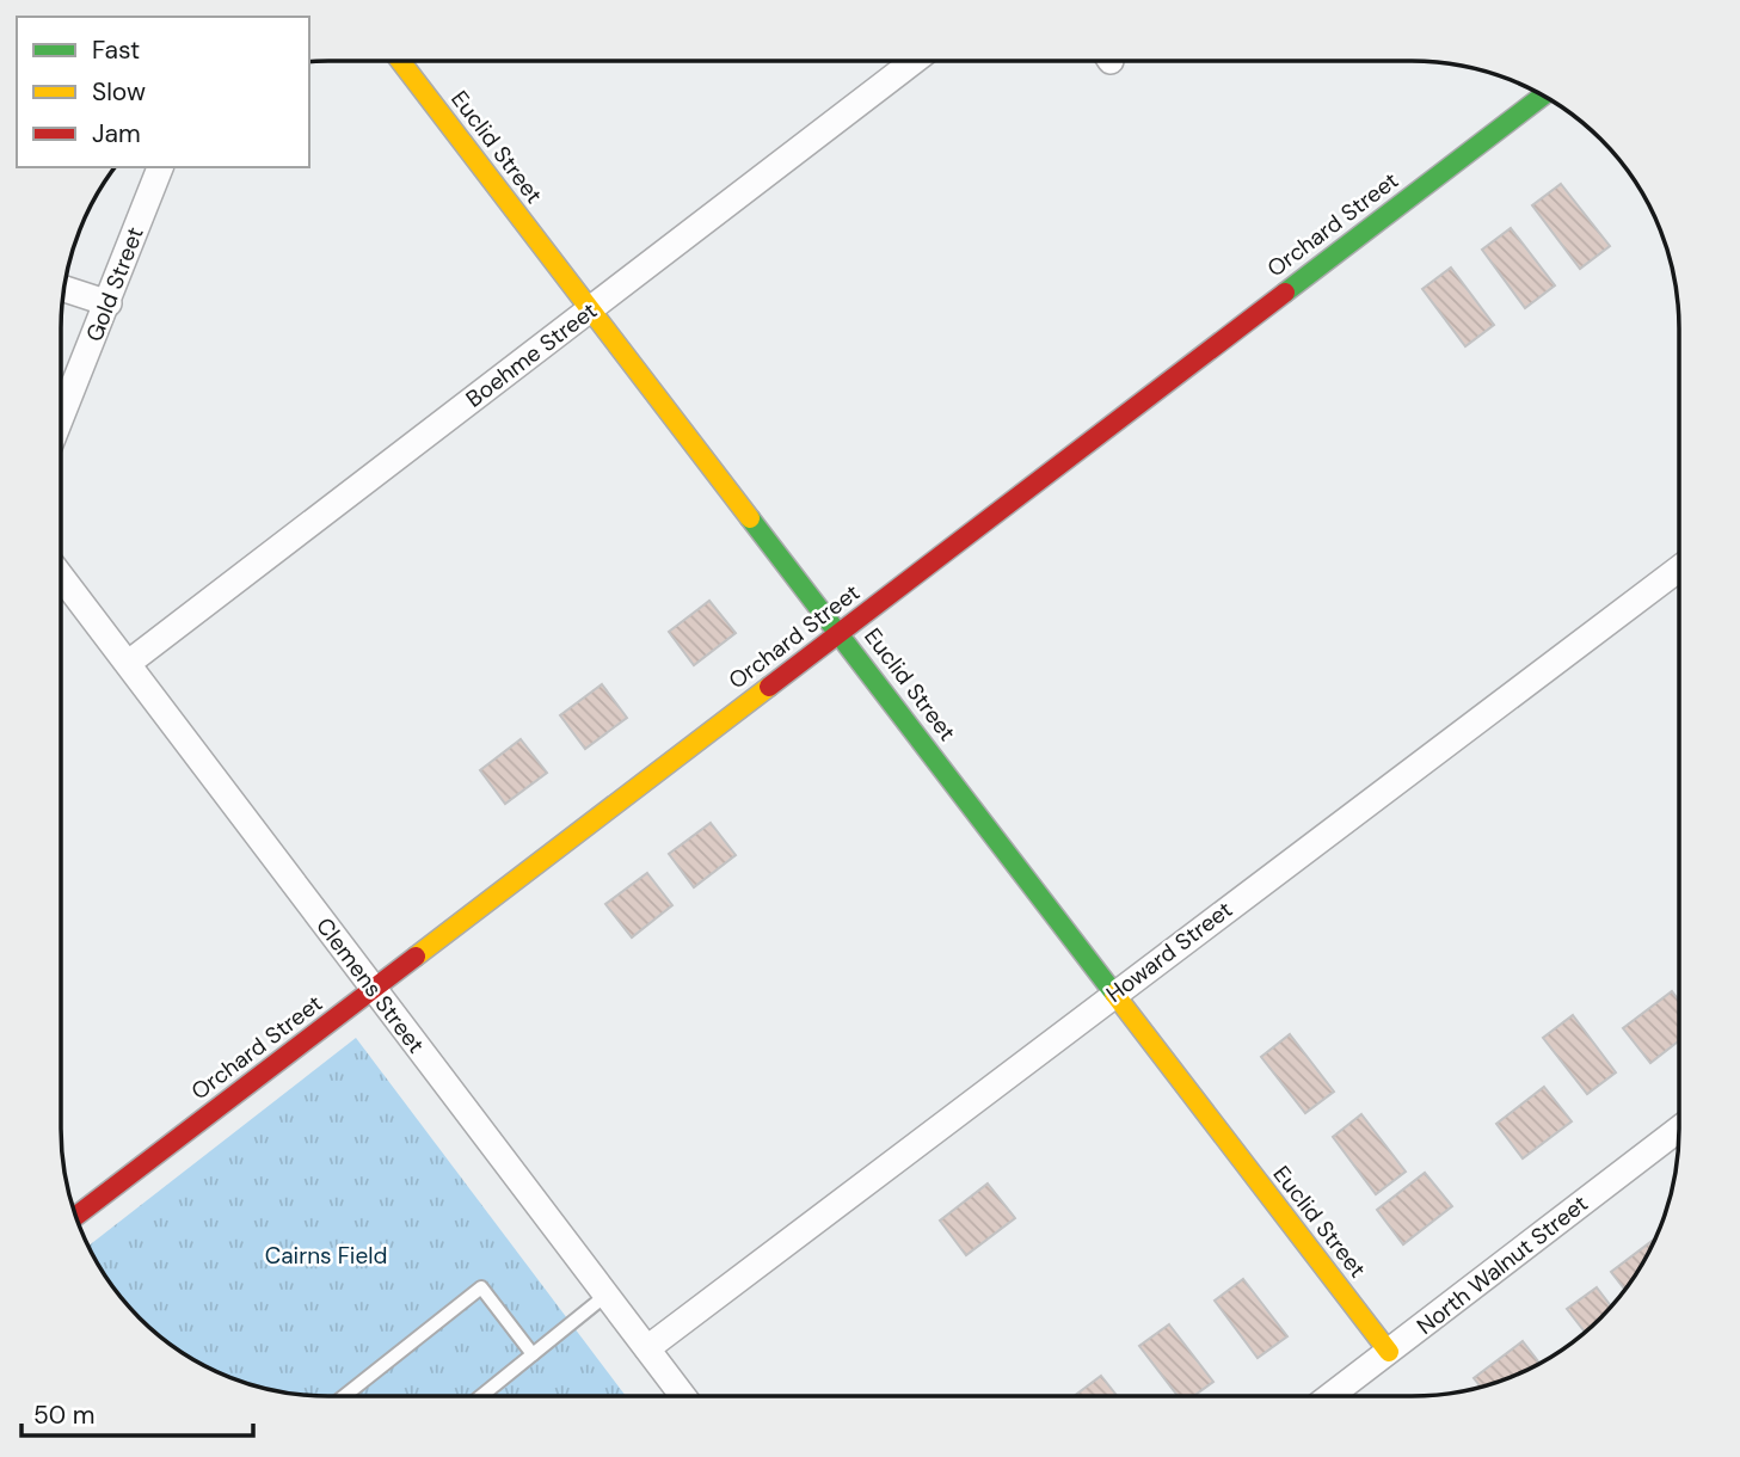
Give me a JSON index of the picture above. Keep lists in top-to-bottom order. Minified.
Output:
{"streets":{"street":["Euclid Street","Orchard Street","Gold Street","Boehme Street","Howard Street","Clemens Street","North Walnut Street"]},"crossings":[["Euclid Street","Orchard Street"],["Euclid Street","Boehme Street"],["Euclid Street","Howard Street"],["Euclid Street","North Walnut Street"],["Orchard Street","Clemens Street"],["Boehme Street","Clemens Street"],["Howard Street","Clemens Street"]],"parks":["Cairns Field"],"legend":["Fast","Slow","Jam"],"scale_bar":"50 m"}
